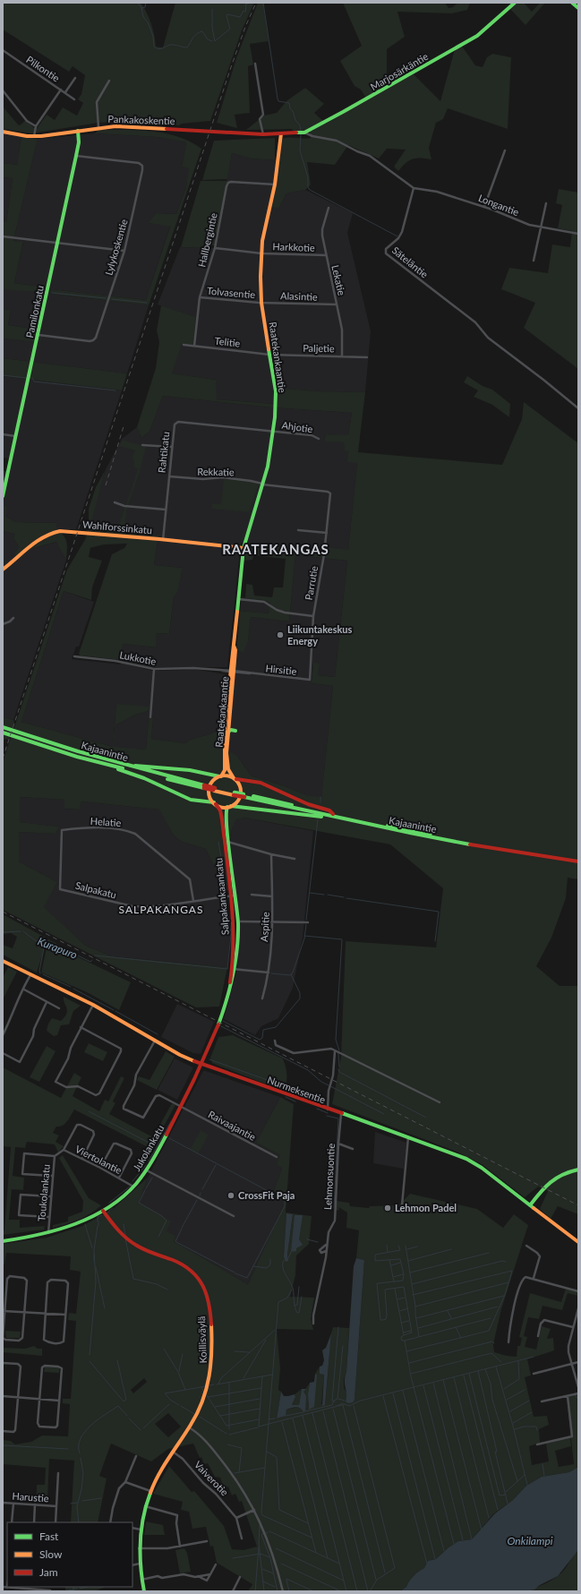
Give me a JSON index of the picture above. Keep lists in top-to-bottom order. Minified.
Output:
{"streets":{"main road":["Marjosärkäntie","Pankakoskentie","Pamilonkatu","Raatekankaantie","Wahlforssinkatu","Kajaanintie","Salpakankaankatu","Nurmeksentie","Jukolankatu","Koillisväylä"],"street":["Pilkontie","Longantie","Hallbergintie","Lylykoskentie","Harkkotie","Säteläntie","Lekatie","Tolvasentie","Alasintie","Telitie","Paljetie","Ahjotie","Rahtikatu","Rekkatie","Parrutie","Lukkotie","Hirsitie","Helatie","Salpakatu","Aspitie","Raivaajantie","Viertolantie","Lehmonsuontie","Toukolankatu","Vaiverotie","Harustie"]},"crossings":[["Marjosärkäntie","Pankakoskentie"],["Marjosärkäntie","Raatekankaantie"],["Pankakoskentie","Pamilonkatu"],["Pankakoskentie","Raatekankaantie"],["Longantie","Säteläntie"],["Hallbergintie","Harkkotie"],["Hallbergintie","Tolvasentie"],["Hallbergintie","Telitie"],["Hallbergintie","Raatekankaantie"],["Lylykoskentie","Pamilonkatu"],["Harkkotie","Lekatie"],["Harkkotie","Raatekankaantie"],["Lekatie","Alasintie"],["Lekatie","Paljetie"],["Tolvasentie","Alasintie"],["Tolvasentie","Raatekankaantie"],["Alasintie","Raatekankaantie"],["Telitie","Paljetie"],["Telitie","Raatekankaantie"],["Paljetie","Raatekankaantie"],["Raatekankaantie","Ahjotie"],["Raatekankaantie","Rahtikatu"],["Raatekankaantie","Rekkatie"],["Raatekankaantie","Wahlforssinkatu"],["Raatekankaantie","Parrutie"],["Raatekankaantie","Lukkotie"],["Raatekankaantie","Hirsitie"],["Raatekankaantie","Salpakankaankatu"],["Ahjotie","Rahtikatu"],["Rahtikatu","Rekkatie"],["Rahtikatu","Wahlforssinkatu"],["Rekkatie","Parrutie"],["Parrutie","Hirsitie"],["Lukkotie","Hirsitie"],["Helatie","Salpakatu"],["Salpakatu","Salpakankaankatu"],["Salpakankaankatu","Nurmeksentie"],["Salpakankaankatu","Jukolankatu"],["Nurmeksentie","Raivaajantie"],["Nurmeksentie","Jukolankatu"],["Nurmeksentie","Lehmonsuontie"],["Raivaajantie","Jukolankatu"],["Jukolankatu","Viertolantie"],["Jukolankatu","Toukolankatu"],["Jukolankatu","Koillisväylä"],["Viertolantie","Toukolankatu"],["Koillisväylä","Vaiverotie"]],"districts":["RAATEKANGAS","SALPAKANGAS"],"water":["Kurapuro","Onkilampi"],"places":["Liikuntakeskus Energy","CrossFit Paja","Lehmon Padel"],"legend":["Fast","Slow","Jam"]}
